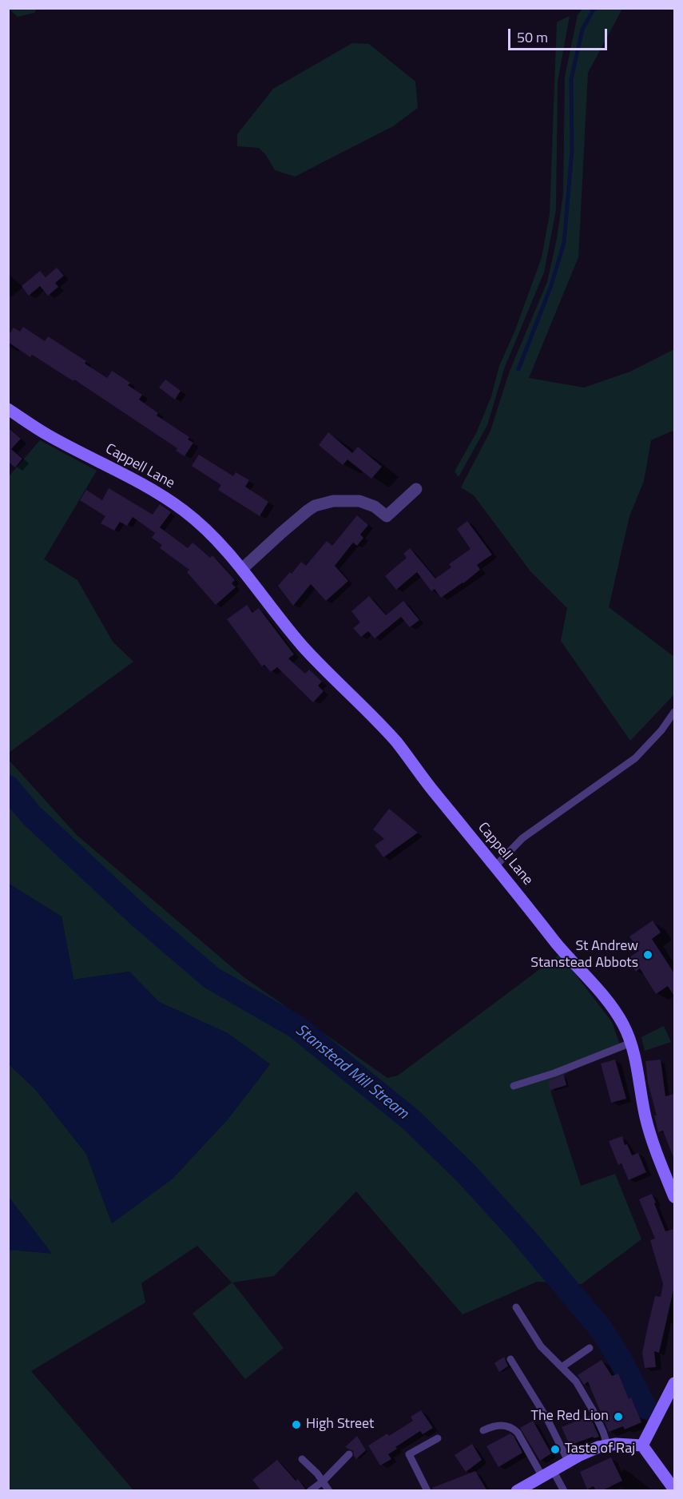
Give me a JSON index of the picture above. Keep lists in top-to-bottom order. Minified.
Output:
{"streets":{"street":["Cappell Lane"]},"water":["Stanstead Mill Stream"],"places":["St Andrew Stanstead Abbots","The Red Lion","High Street","Taste of Raj"],"scale_bar":"50 m"}
